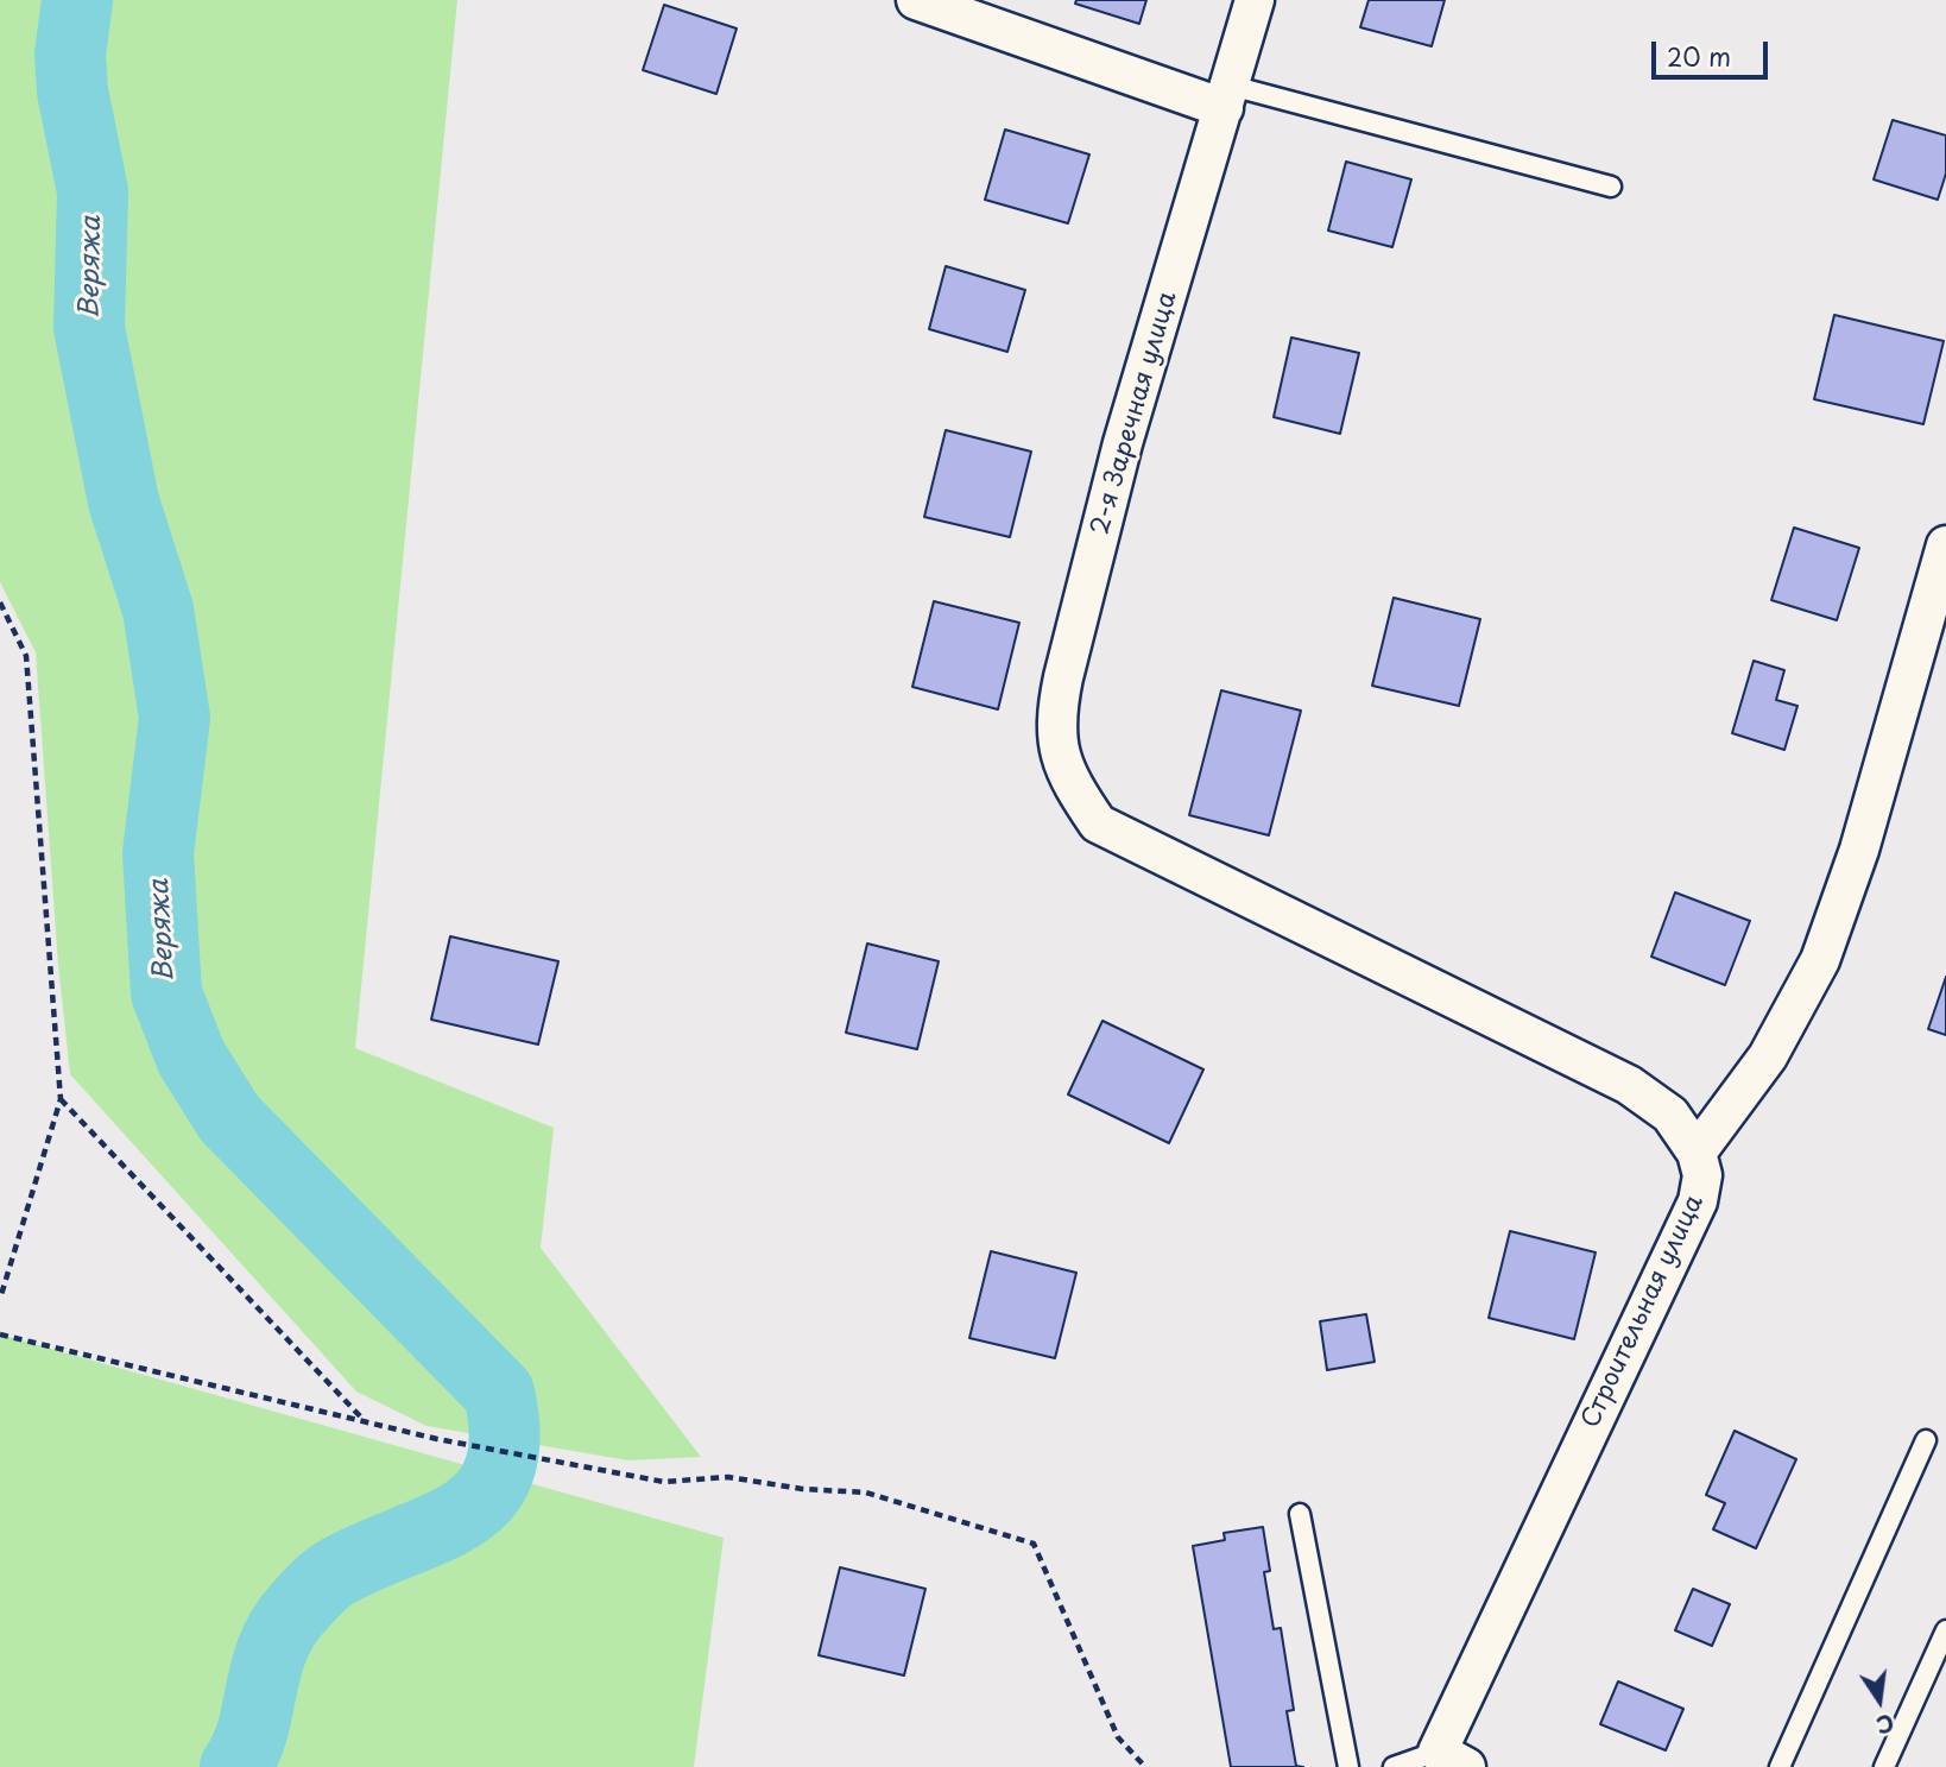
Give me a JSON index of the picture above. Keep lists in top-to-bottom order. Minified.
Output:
{"streets":{"street":["2-я Заречная улица","Строительная улица"]},"crossings":[["2-я Заречная улица","Строительная улица"]],"water":["Веряжа"],"scale_bar":"20 m","north":"bottom"}
